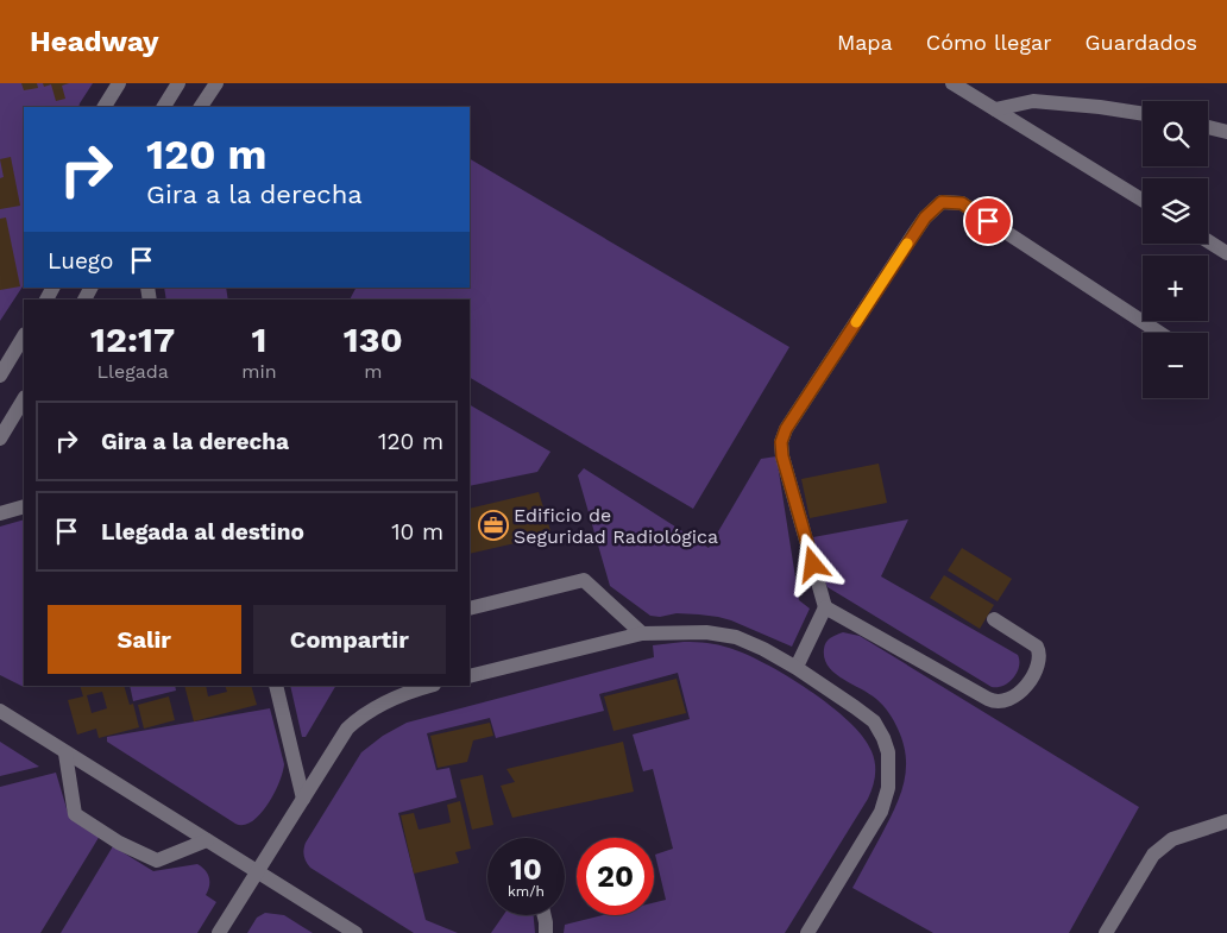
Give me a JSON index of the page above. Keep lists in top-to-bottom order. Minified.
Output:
{"places":{"office":["Edificio de Seguridad Radiológica"]},"page":{"header":"Headway","nav":["Mapa","Cómo llegar","Guardados"],"map_buttons":["+","−"],"turn":["120 m","Gira a la derecha"],"then":"Luego","eta":["12:17","Llegada","1","min","130","m"],"list":[{"name":"Gira a la derecha","value":"120 m"},{"name":"Llegada al destino","value":"10 m"}],"buttons":["Salir","Compartir"],"speed":"10 km/h","limit":"20"}}
